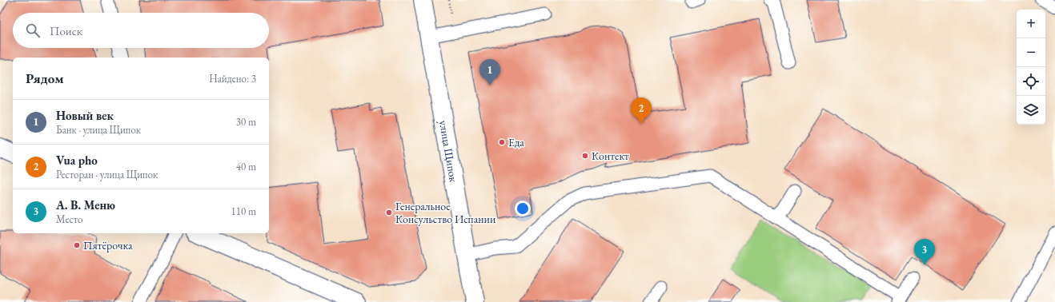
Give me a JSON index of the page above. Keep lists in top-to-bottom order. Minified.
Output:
{"streets":{"street":["улица Щипок"]},"places":["Еда","Контект","Генеральное Консульство Испании","Пятёрочка"],"page":{"map_buttons":["+","−"],"search":"Поиск","heading":["Рядом","Найдено: 3"],"pins":["1","2","3"],"list":[{"mark":"1","name":"Новый век","note":"Банк · улица Щипок","value":"30 m"},{"mark":"2","name":"Vua pho","note":"Ресторан · улица Щипок","value":"40 m"},{"mark":"3","name":"А. В. Меню","note":"Место","value":"110 m"}]}}
